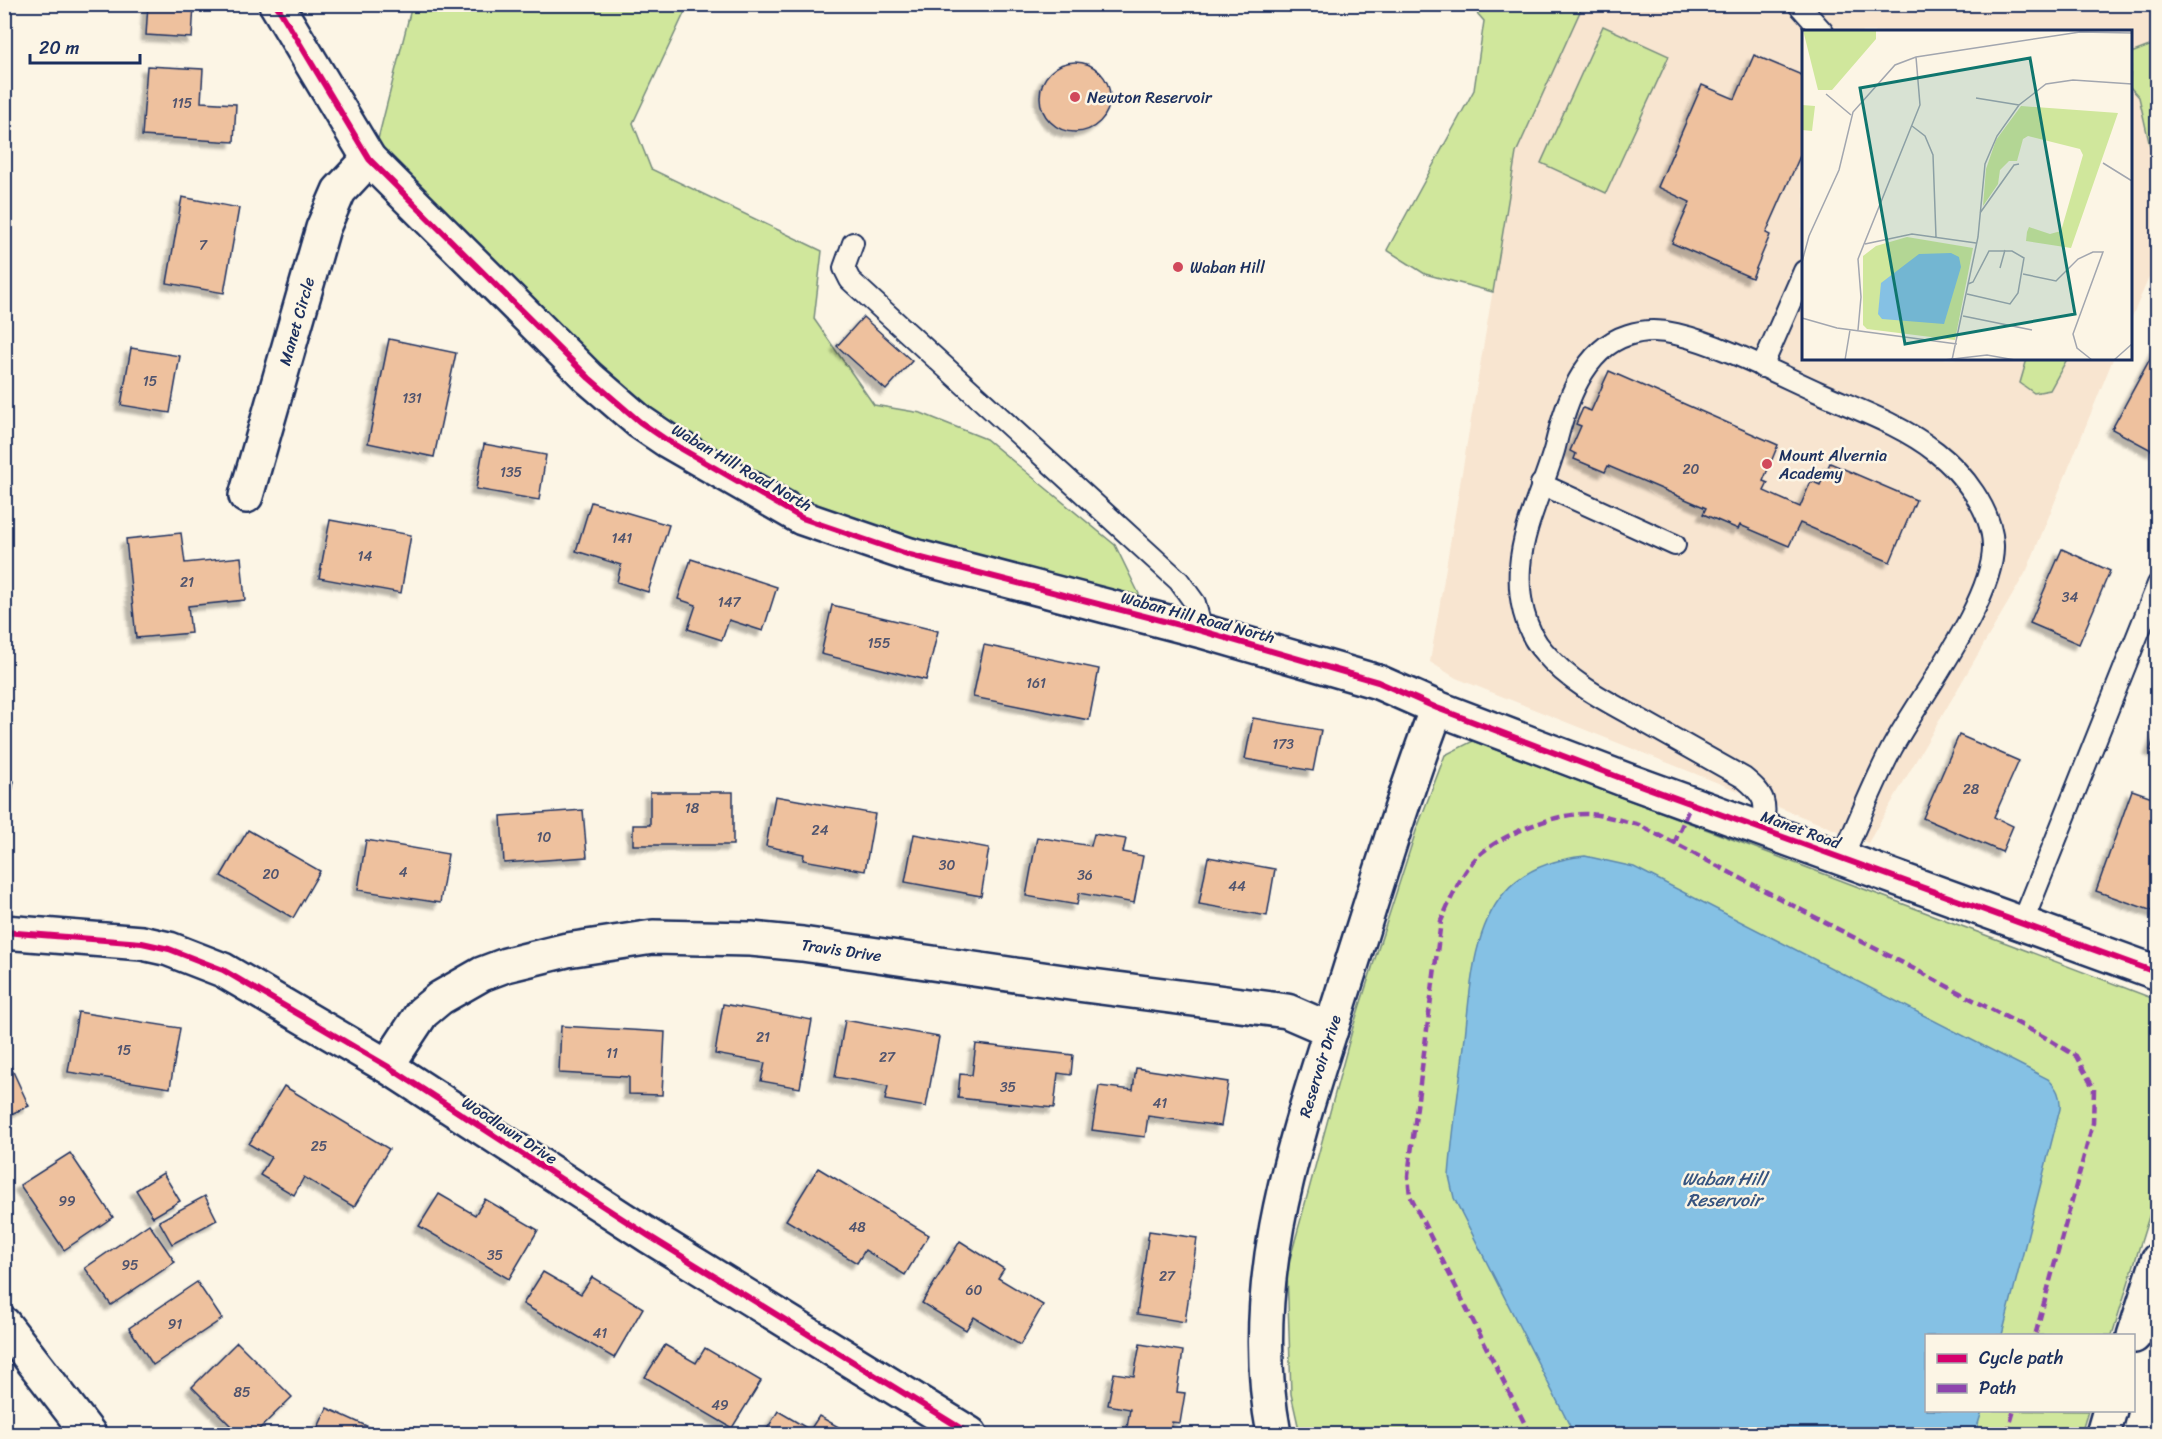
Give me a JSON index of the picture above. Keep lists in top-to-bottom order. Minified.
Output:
{"streets":{"street":["Manet Circle","Waban Hill Road North","Manet Road","Travis Drive","Reservoir Drive","Woodlawn Drive"]},"crossings":[["Manet Circle","Waban Hill Road North"],["Waban Hill Road North","Manet Road"],["Waban Hill Road North","Reservoir Drive"],["Manet Road","Reservoir Drive"],["Travis Drive","Reservoir Drive"],["Travis Drive","Woodlawn Drive"]],"water":["Waban Hill Reservoir"],"places":["Newton Reservoir","Waban Hill","Mount Alvernia Academy"],"house_numbers":["115","7","15","131","20","135","141","14","21","34","147","155","161","173","28","18","24","10","30","4","20","36","44","21","15","11","27","35","41","25","99","48","35","95","27","60","91","41","85","49"],"legend":["Cycle path","Path"],"scale_bar":"20 m"}
